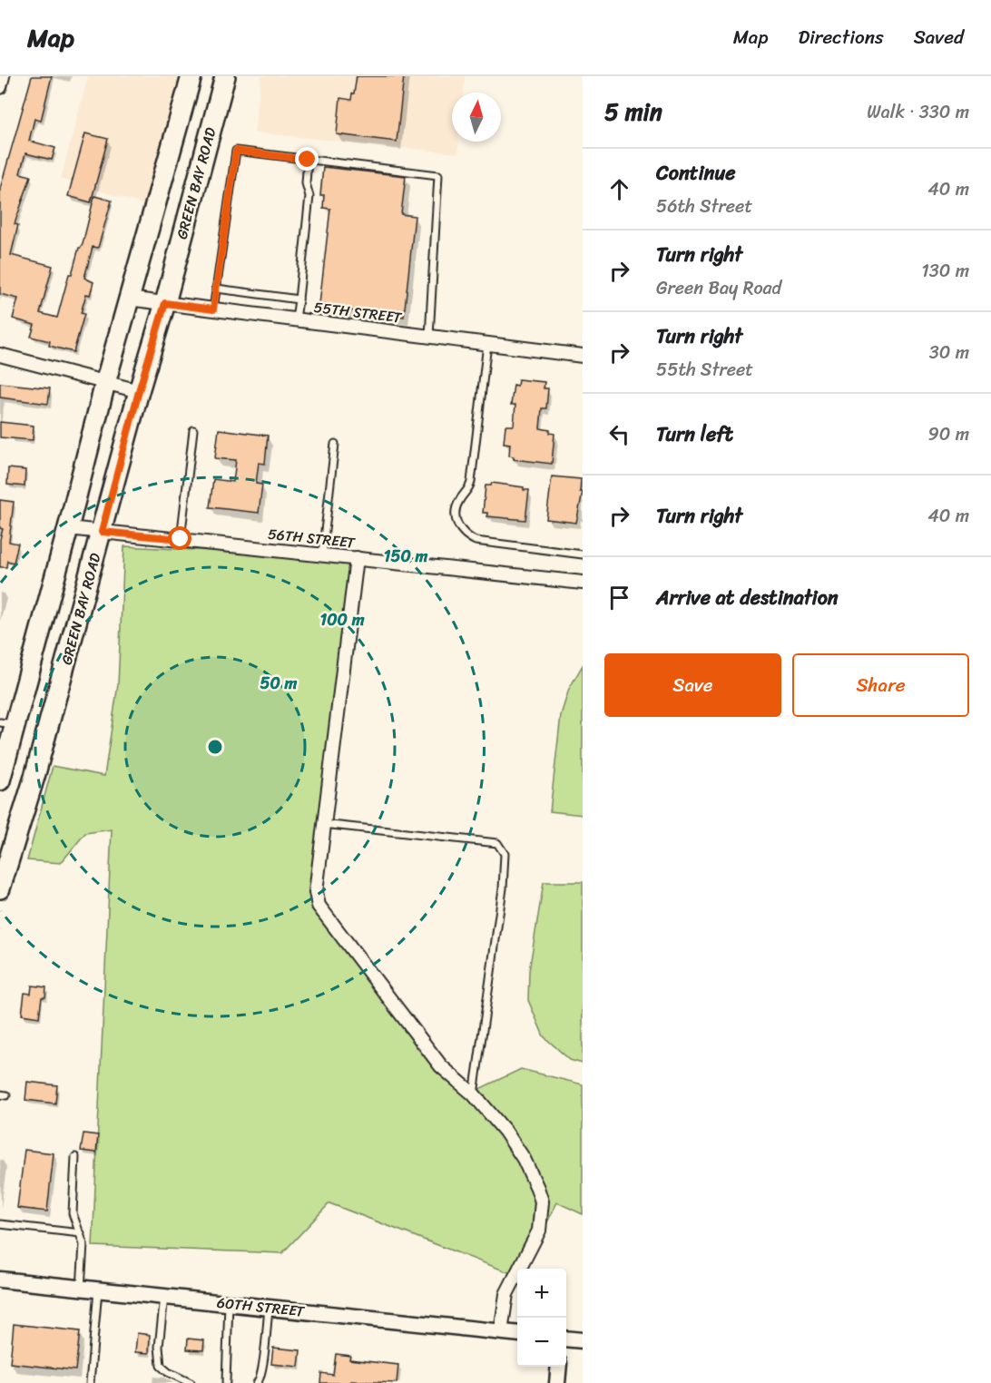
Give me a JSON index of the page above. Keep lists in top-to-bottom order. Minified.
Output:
{"streets":{"main road":["GREEN BAY ROAD"],"street":["55TH STREET","56TH STREET","60TH STREET"]},"crossings":[["GREEN BAY ROAD","55TH STREET"],["GREEN BAY ROAD","56TH STREET"]],"north":"top","page":{"header":"Map","nav":["Map","Directions","Saved"],"heading":["5 min","Walk · 330 m"],"list":[["Continue","56th Street","40 m"],["Turn right","Green Bay Road","130 m"],["Turn right","55th Street","30 m"],["Turn left","90 m"],["Turn right","40 m"],"Arrive at destination"],"buttons":["Save","Share"],"map_buttons":["+","−"]},"rings":["150 m","100 m","50 m"]}
